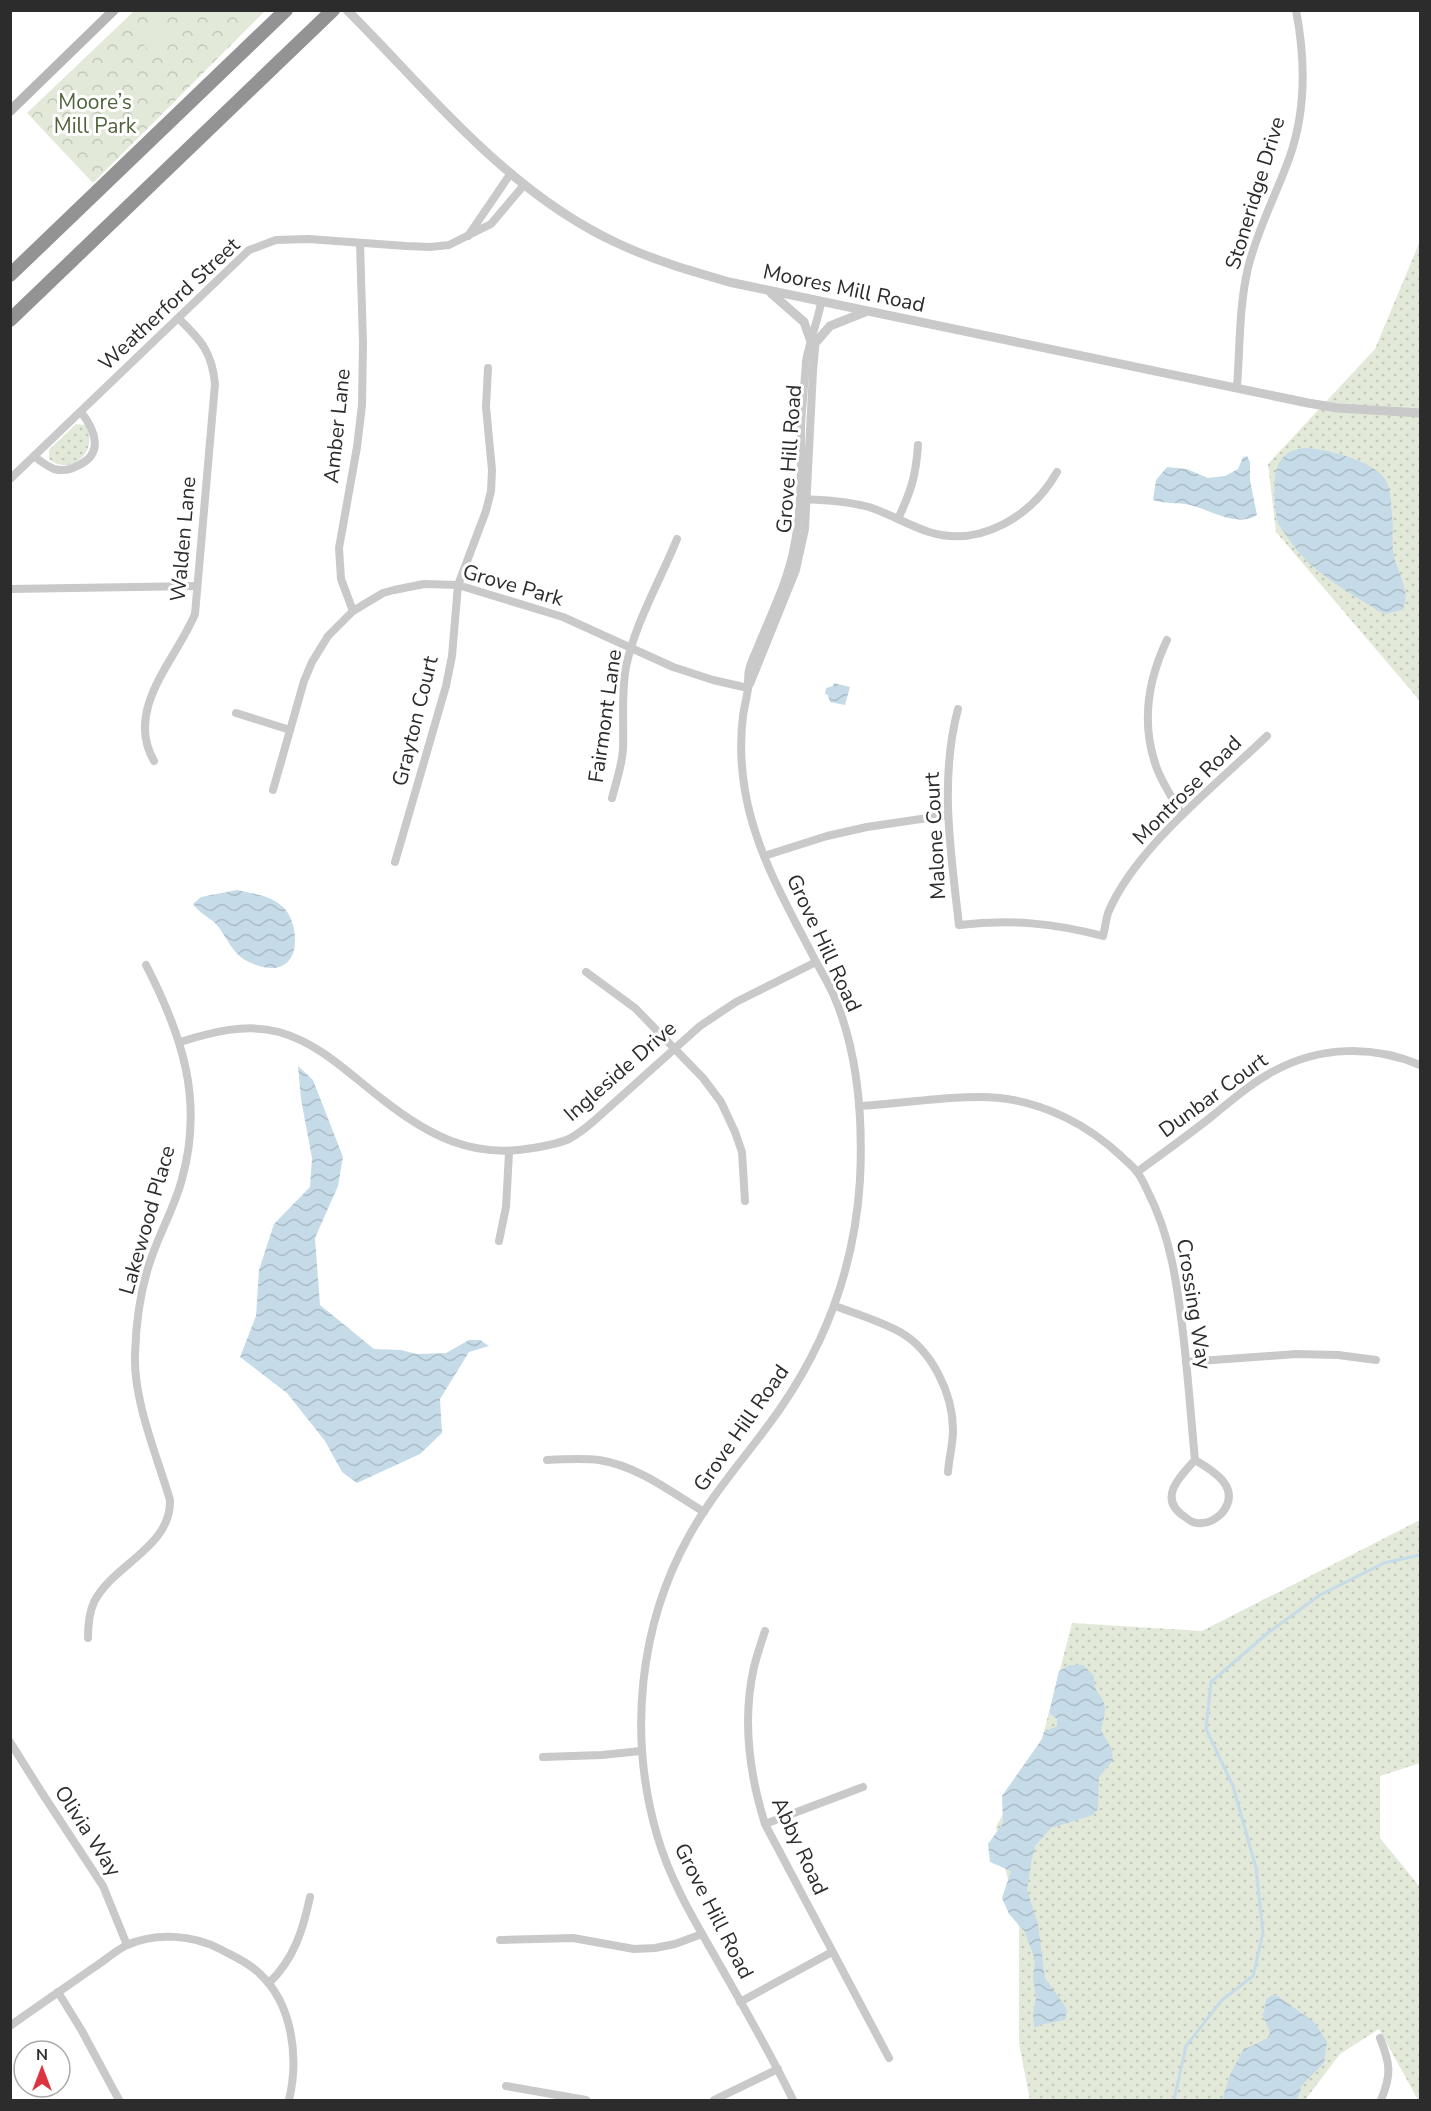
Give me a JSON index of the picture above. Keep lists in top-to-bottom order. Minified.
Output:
{"streets":{"street":["Stoneridge Drive","Moores Mill Road","Weatherford Street","Amber Lane","Grove Hill Road","Walden Lane","Grove Park","Fairmont Lane","Grayton Court","Montrose Road","Malone Court","Ingleside Drive","Dunbar Court","Lakewood Place","Crossing Way","Olivia Way","Abby Road"]},"crossings":[["Stoneridge Drive","Moores Mill Road"],["Moores Mill Road","Weatherford Street"],["Moores Mill Road","Grove Hill Road"],["Weatherford Street","Amber Lane"],["Weatherford Street","Walden Lane"],["Amber Lane","Grove Park"],["Grove Hill Road","Grove Park"],["Grove Hill Road","Ingleside Drive"],["Grove Hill Road","Crossing Way"],["Grove Park","Fairmont Lane"],["Grove Park","Grayton Court"],["Montrose Road","Malone Court"],["Ingleside Drive","Lakewood Place"],["Dunbar Court","Crossing Way"]],"parks":["Moore’s Mill Park"],"north":"top"}
